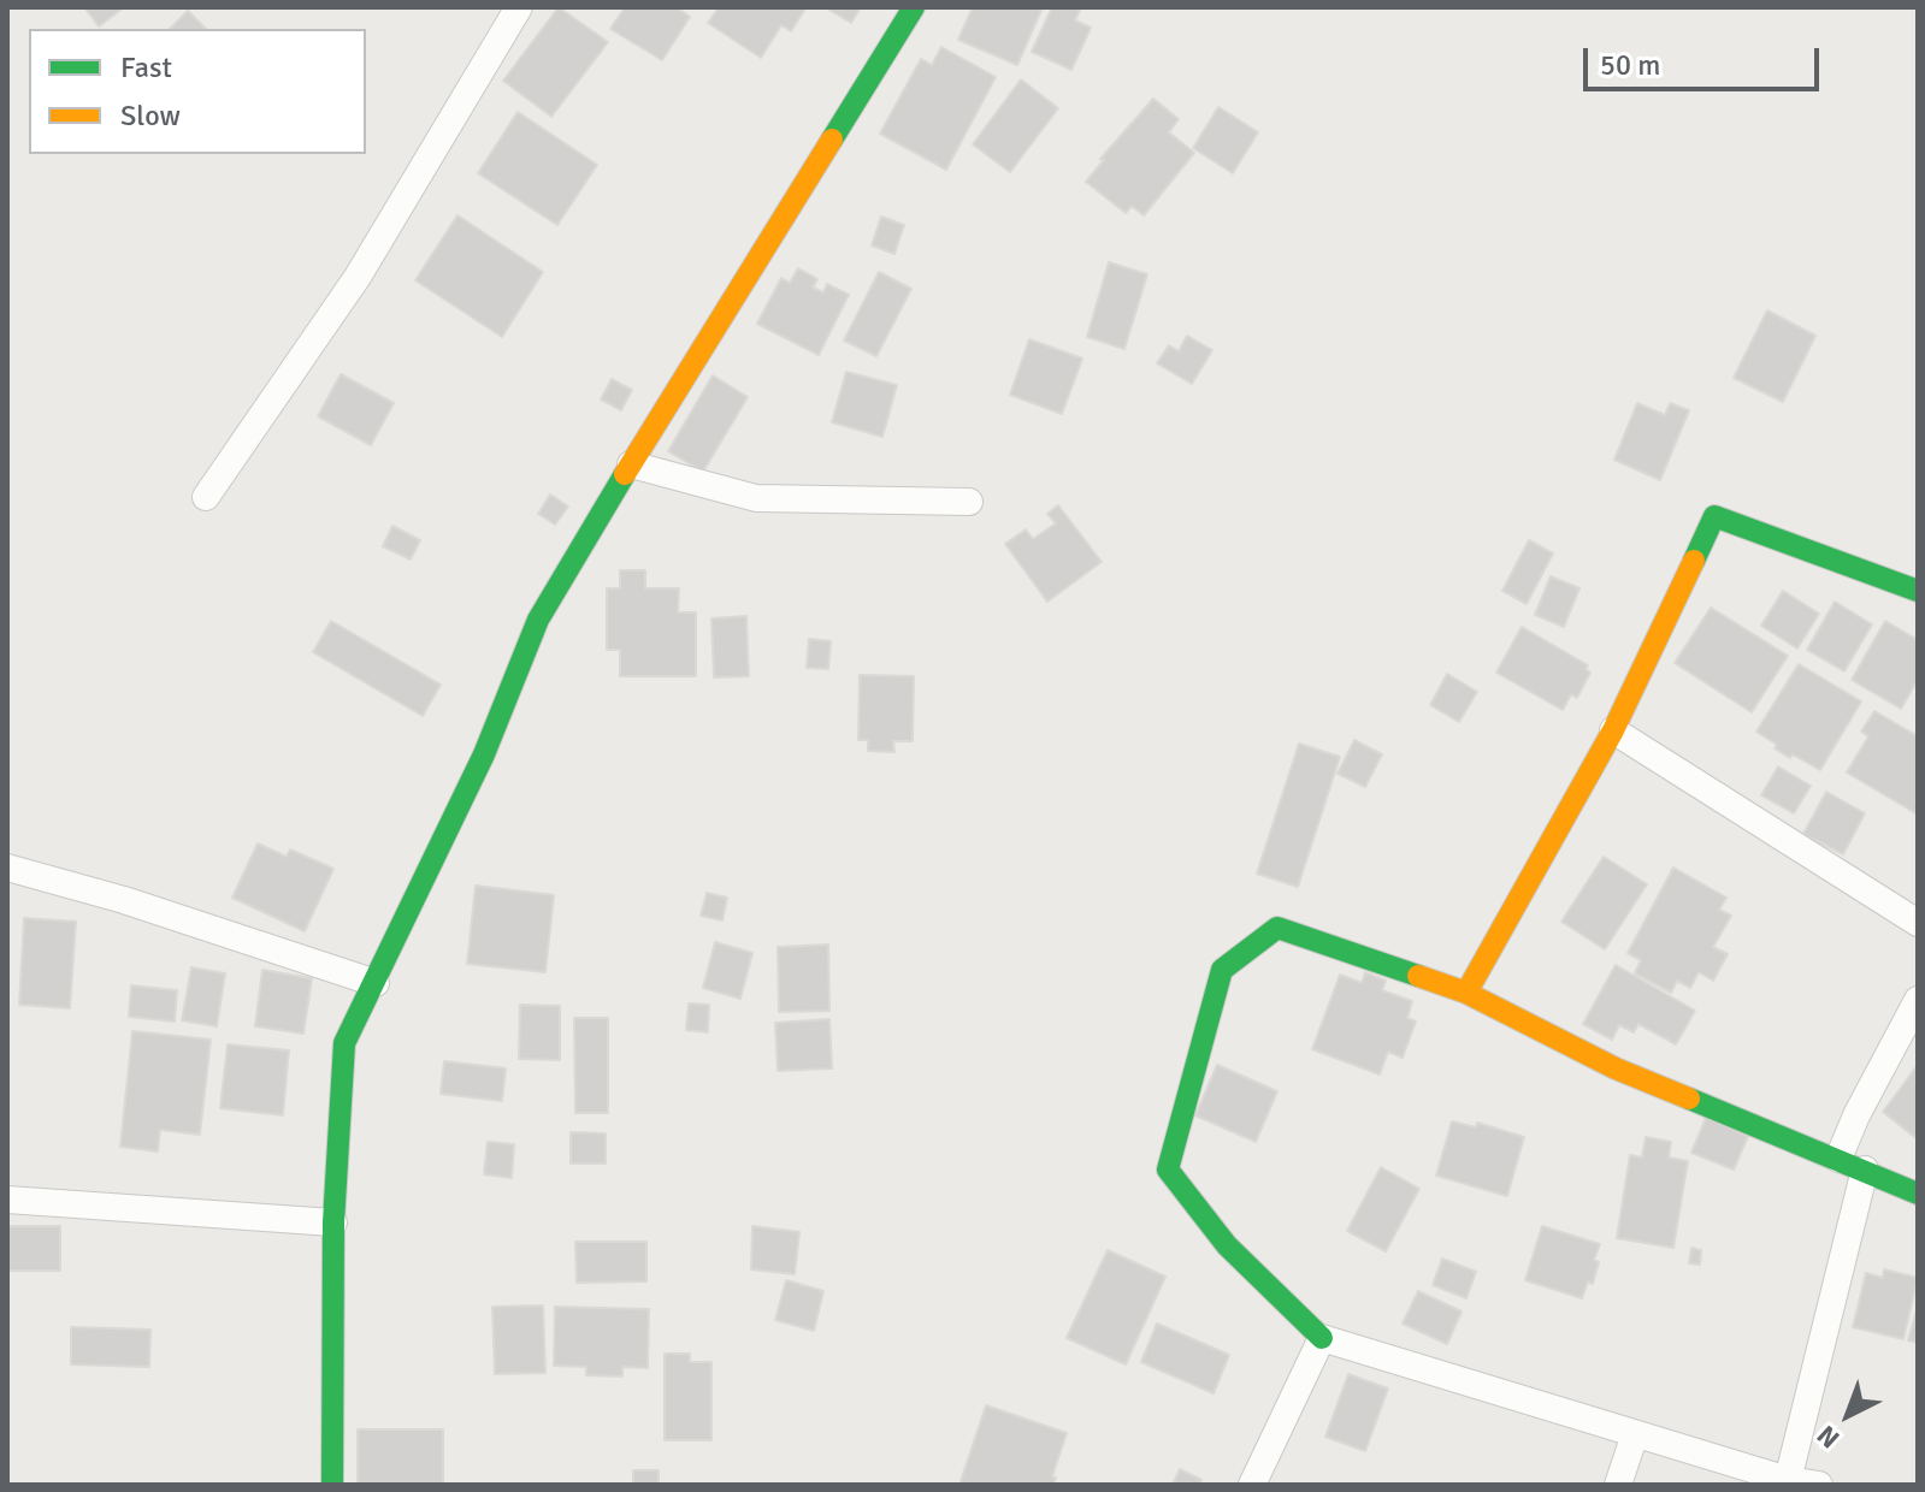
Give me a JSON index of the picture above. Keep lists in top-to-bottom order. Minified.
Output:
{"legend":["Fast","Slow"],"scale_bar":"50 m","north":"bottom left"}
